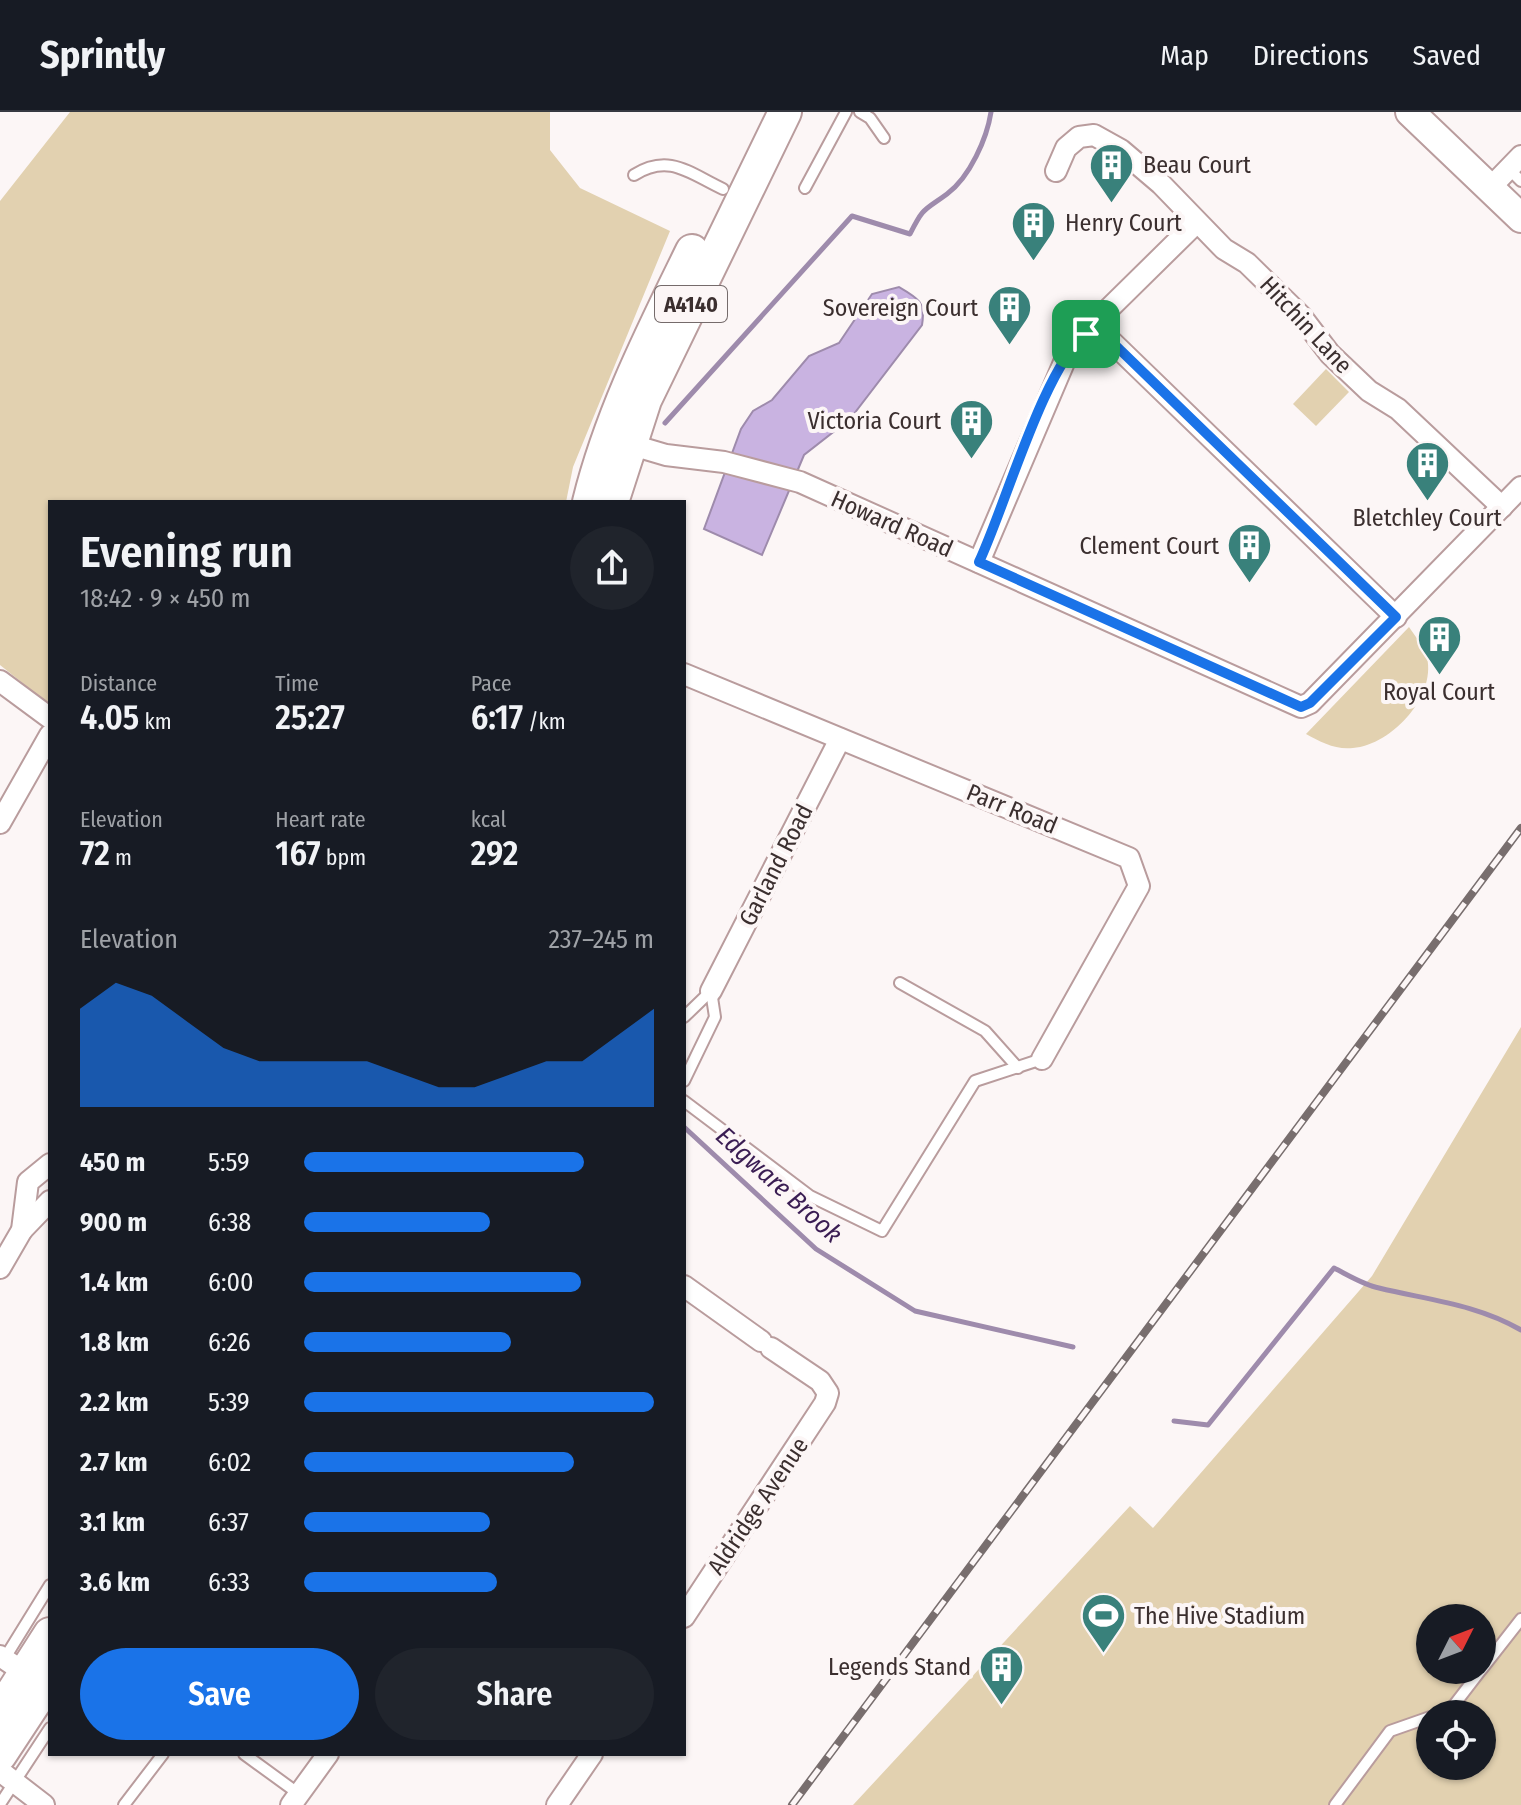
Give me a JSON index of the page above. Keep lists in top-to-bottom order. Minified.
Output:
{"streets":{"main road":["A4140"],"street":["Hitchin Lane","Howard Road","Parr Road","Garland Road","Aldridge Avenue"]},"crossings":[["A4140","Howard Road"],["Hitchin Lane","Howard Road"],["Parr Road","Garland Road"]],"water":["Edgware Brook"],"places":{"building":["Beau Court","Henry Court","Sovereign Court","Victoria Court","Bletchley Court","Clement Court","Royal Court","Legends Stand"],"sports":["The Hive Stadium"]},"north":"top right","page":{"header":"Sprintly","nav":["Map","Directions","Saved"],"heading":["Evening run","18:42 · 9 × 450 m"],"stats":[["Distance","4.05 km"],["Time","25:27"],["Pace","6:17 /km"],["Elevation","72 m"],["Heart rate","167 bpm"],["kcal","292"]],"chart":["Elevation","237–245 m"],"list":[{"name":"450 m","note":"5:59"},{"name":"900 m","note":"6:38"},{"name":"1.4 km","note":"6:00"},{"name":"1.8 km","note":"6:26"},{"name":"2.2 km","note":"5:39"},{"name":"2.7 km","note":"6:02"},{"name":"3.1 km","note":"6:37"},{"name":"3.6 km","note":"6:33"}],"buttons":["Save","Share"]}}
